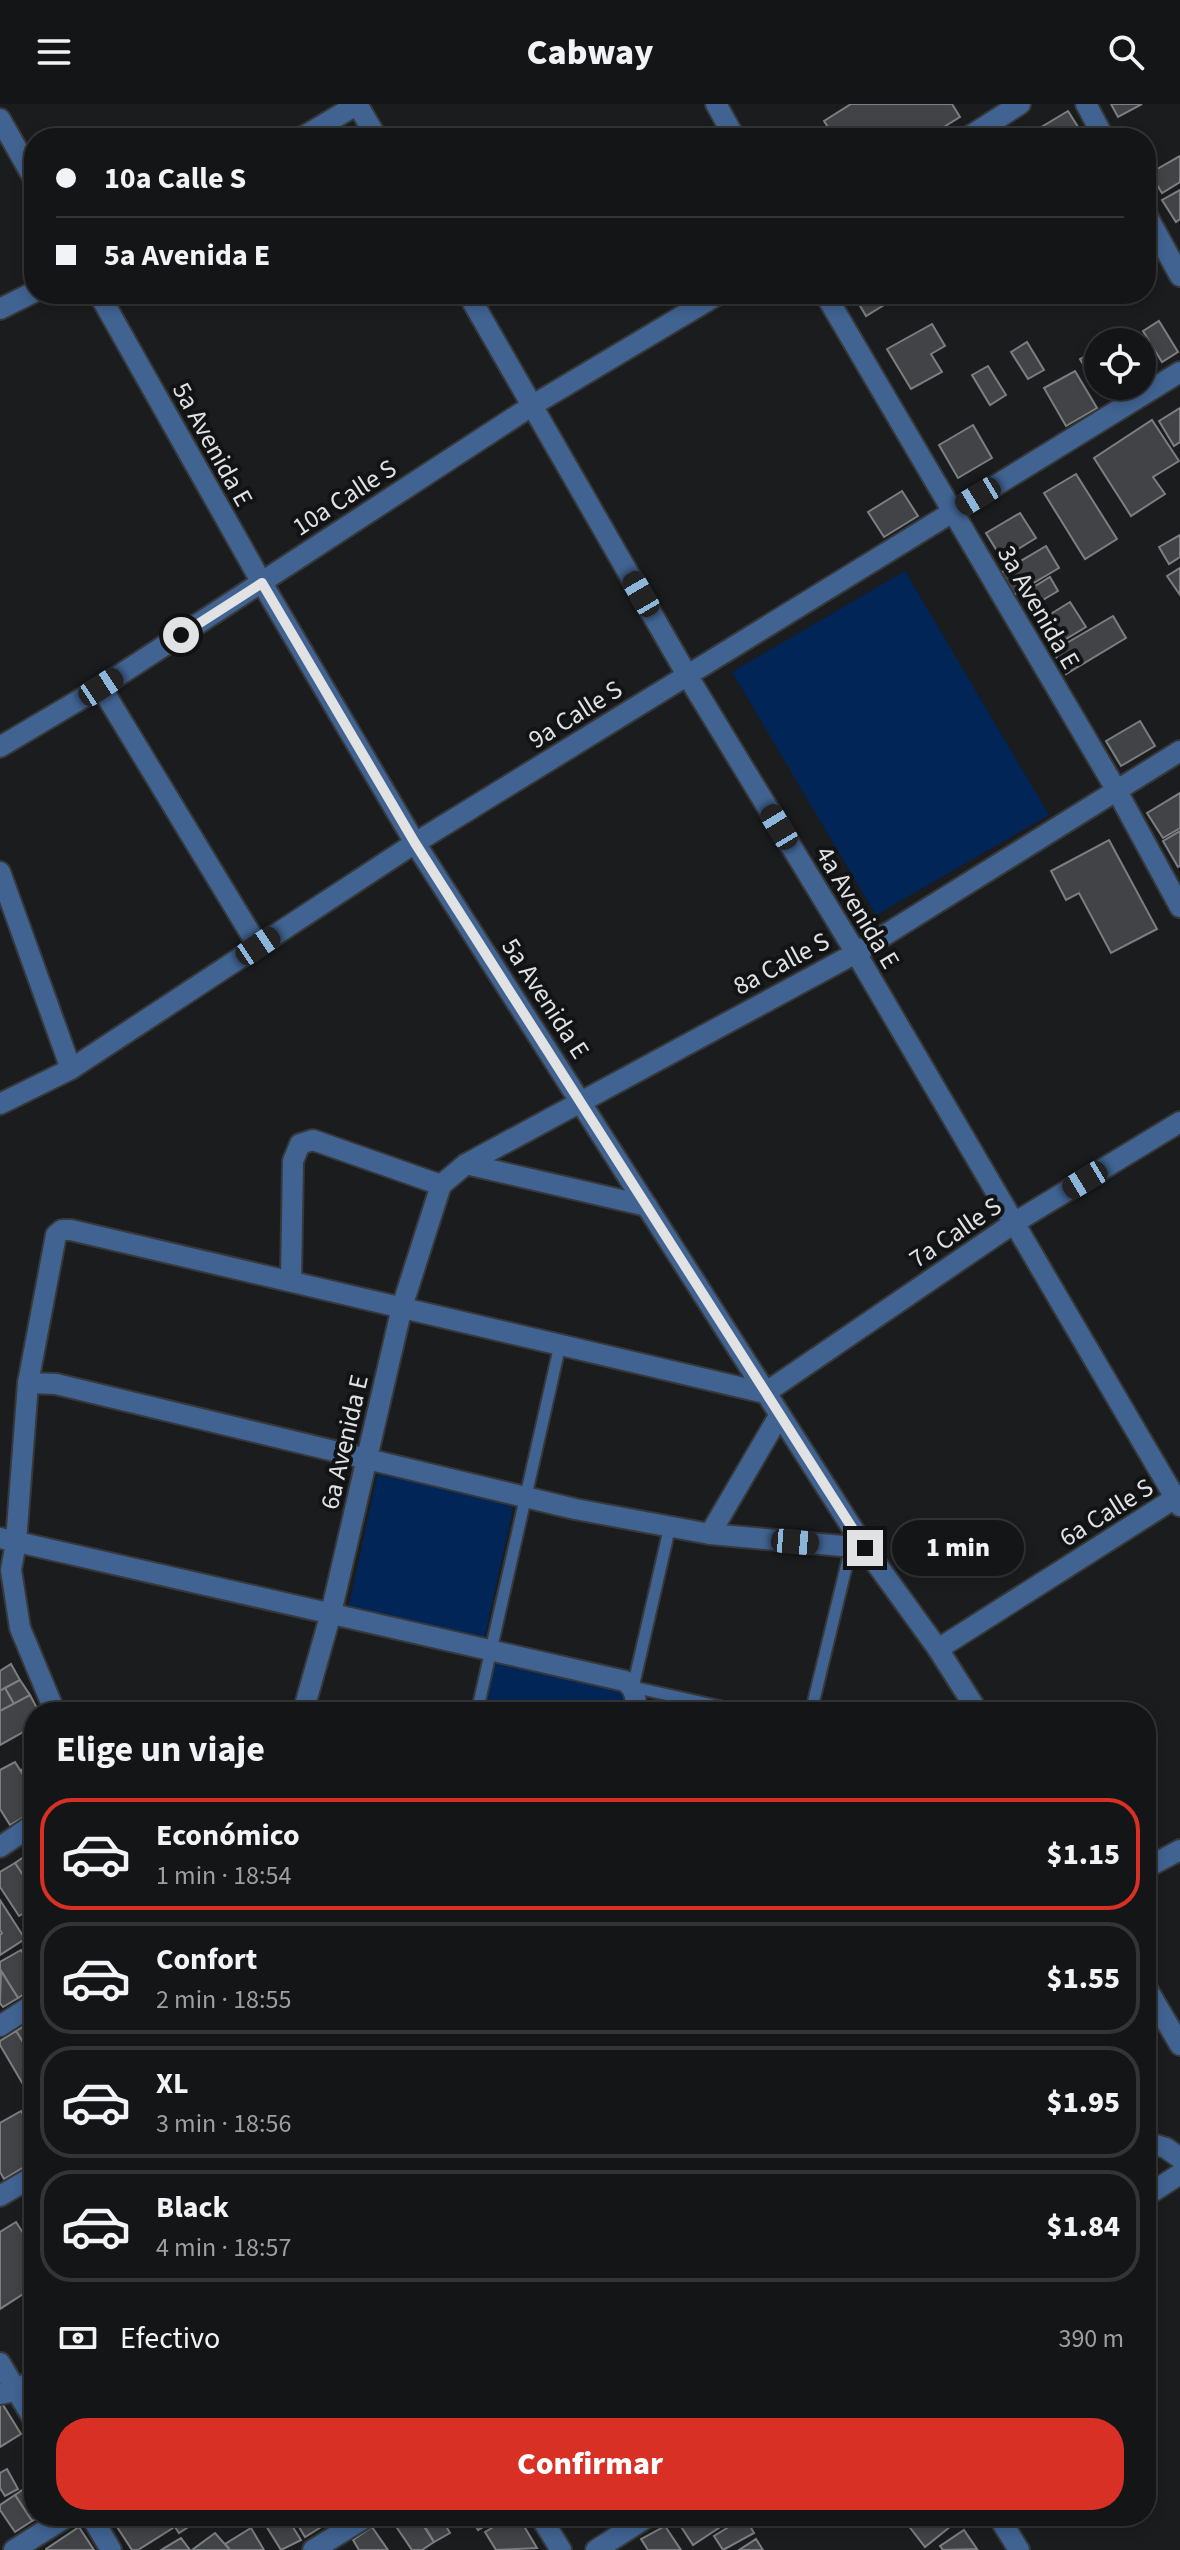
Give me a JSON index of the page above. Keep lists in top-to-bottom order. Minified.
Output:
{"streets":{"street":["5a Avenida E","10a Calle S","3a Avenida E","9a Calle S","4a Avenida E","8a Calle S","7a Calle S","6a Avenida E","6a Calle S"]},"crossings":[["5a Avenida E","10a Calle S"],["5a Avenida E","9a Calle S"],["5a Avenida E","8a Calle S"],["5a Avenida E","7a Calle S"],["5a Avenida E","6a Calle S"],["10a Calle S","4a Avenida E"],["3a Avenida E","9a Calle S"],["3a Avenida E","8a Calle S"],["9a Calle S","4a Avenida E"],["4a Avenida E","8a Calle S"],["4a Avenida E","7a Calle S"],["4a Avenida E","6a Calle S"],["8a Calle S","6a Avenida E"]],"page":{"header":"Cabway","banner":["10a Calle S","5a Avenida E"],"bubble":"1 min","heading":"Elige un viaje","list":[{"name":"Económico","note":"1 min · 18:54","value":"$1.15"},{"name":"Confort","note":"2 min · 18:55","value":"$1.55"},{"name":"XL","note":"3 min · 18:56","value":"$1.95"},{"name":"Black","note":"4 min · 18:57","value":"$1.84"}],"pay":["Efectivo","390 m"],"buttons":"Confirmar"}}
